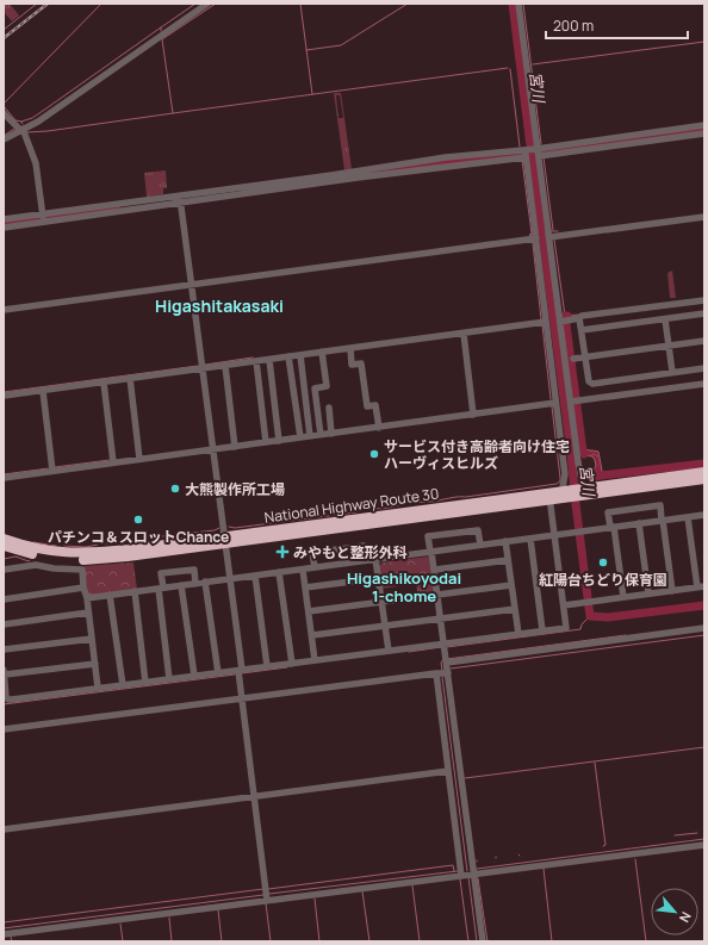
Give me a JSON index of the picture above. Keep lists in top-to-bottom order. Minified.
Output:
{"streets":{"highway":["National Highway Route 30"]},"districts":["Higashitakasaki","Higashikoyodai 1-chome"],"water":["宮川"],"places":{"other":["サービス付き高齢者向け住宅 ハーヴィスヒルズ","大熊製作所工場","パチンコ＆スロットChance","紅陽台ちどり保育園"],"health":["みやもと整形外科"]},"scale_bar":"200 m","north":"bottom right"}
